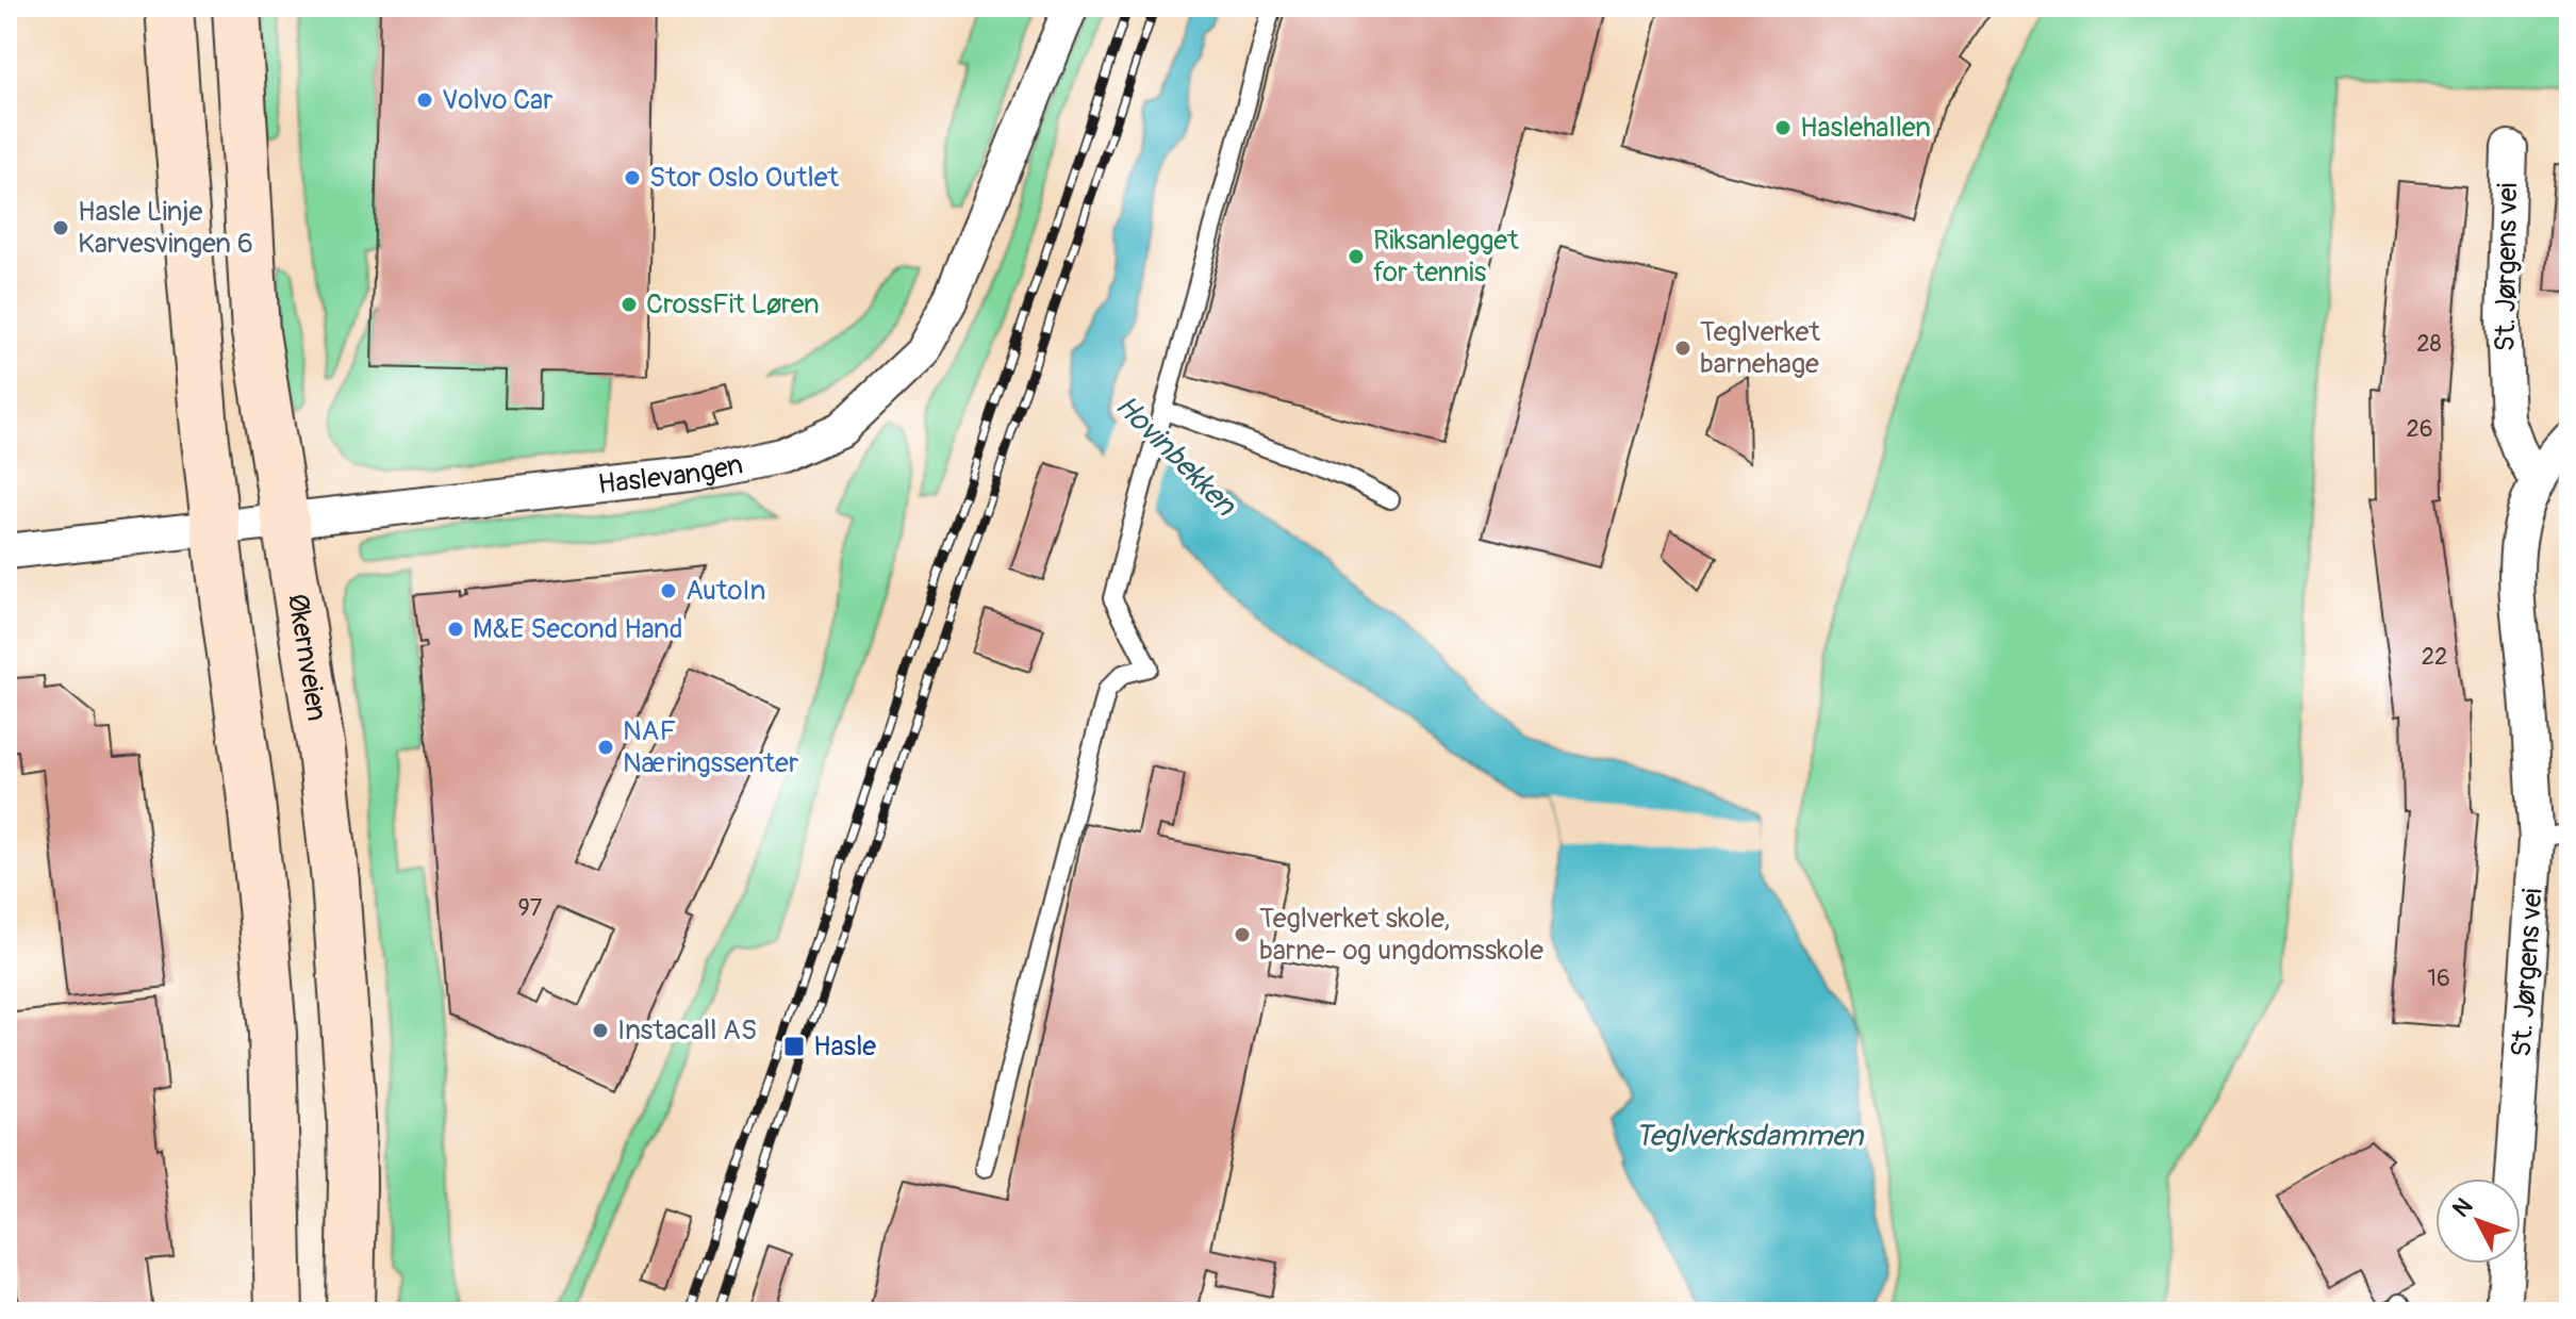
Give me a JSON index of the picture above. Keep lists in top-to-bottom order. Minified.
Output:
{"streets":{"main road":["Økernveien"],"street":["St. Jørgens vei","Haslevangen"]},"crossings":[["Haslevangen","Økernveien"]],"water":["Hovinbekken","Teglverksdammen"],"places":{"other":["Volvo Car","Haslehallen","Stor Oslo Outlet","Hasle Linje Karvesvingen 6","Riksanlegget for tennis","CrossFit Løren","Teglverket barnehage","AutoIn","M&E Second Hand","NAF Næringssenter","Teglverket skole, barne- og ungdomsskole","Instacall AS"],"transit":["Hasle"]},"house_numbers":["28","26","22","97","16"],"north":"top left"}
